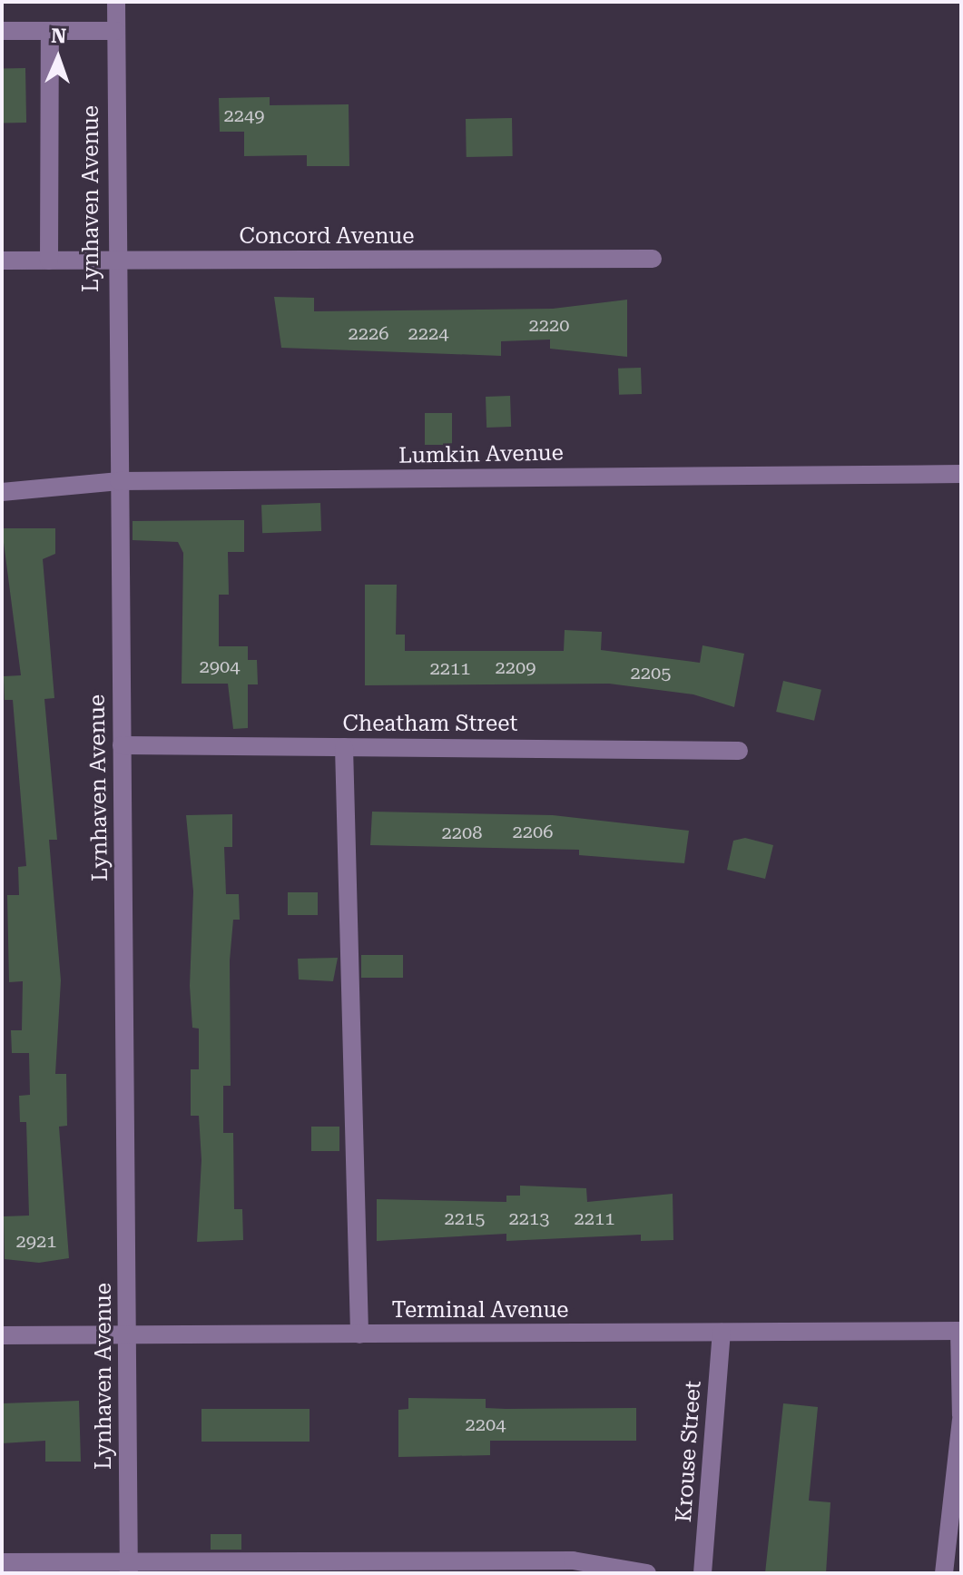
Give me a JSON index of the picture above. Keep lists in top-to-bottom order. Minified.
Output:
{"streets":{"street":["Lynhaven Avenue","Concord Avenue","Lumkin Avenue","Cheatham Street","Terminal Avenue","Krouse Street"]},"crossings":[["Lynhaven Avenue","Concord Avenue"],["Lynhaven Avenue","Lumkin Avenue"],["Lynhaven Avenue","Cheatham Street"],["Lynhaven Avenue","Terminal Avenue"],["Terminal Avenue","Krouse Street"]],"house_numbers":["2249","2220","2226","2224","2904","2209","2211","2205","2206","2208","2215","2213","2211","2921","2204"],"north":"top"}
